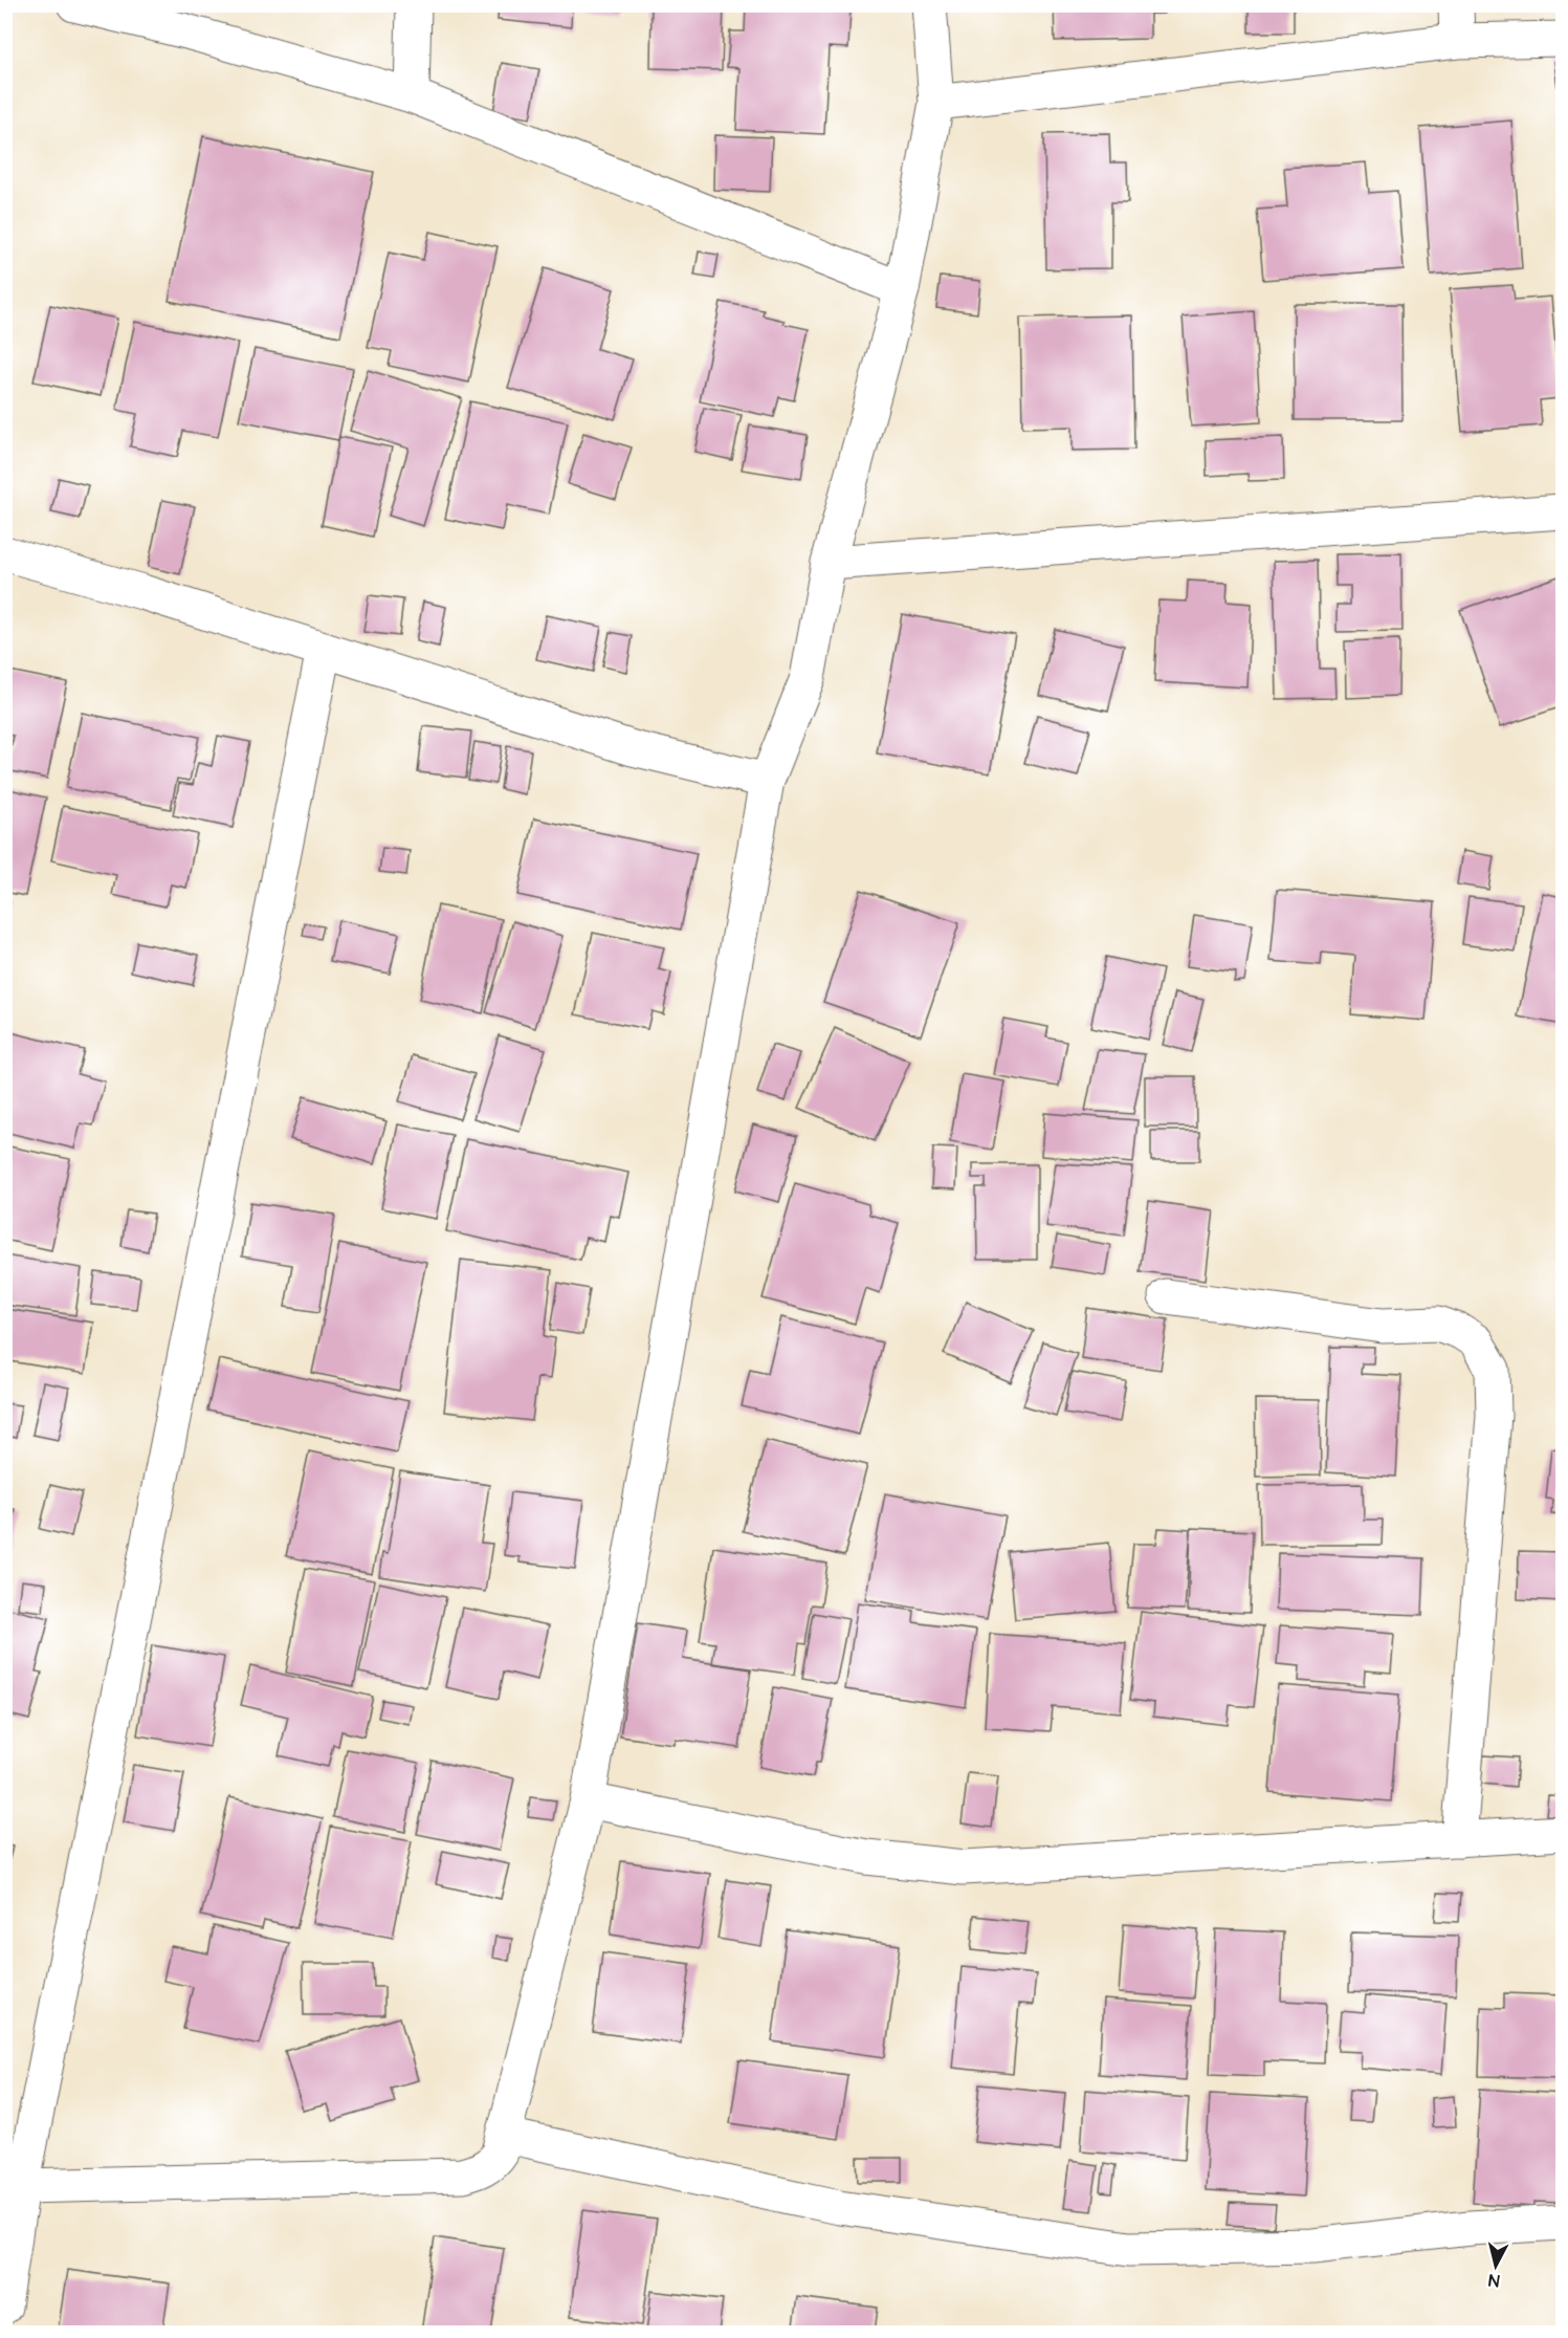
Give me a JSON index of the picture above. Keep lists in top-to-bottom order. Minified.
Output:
{"north":"bottom"}
